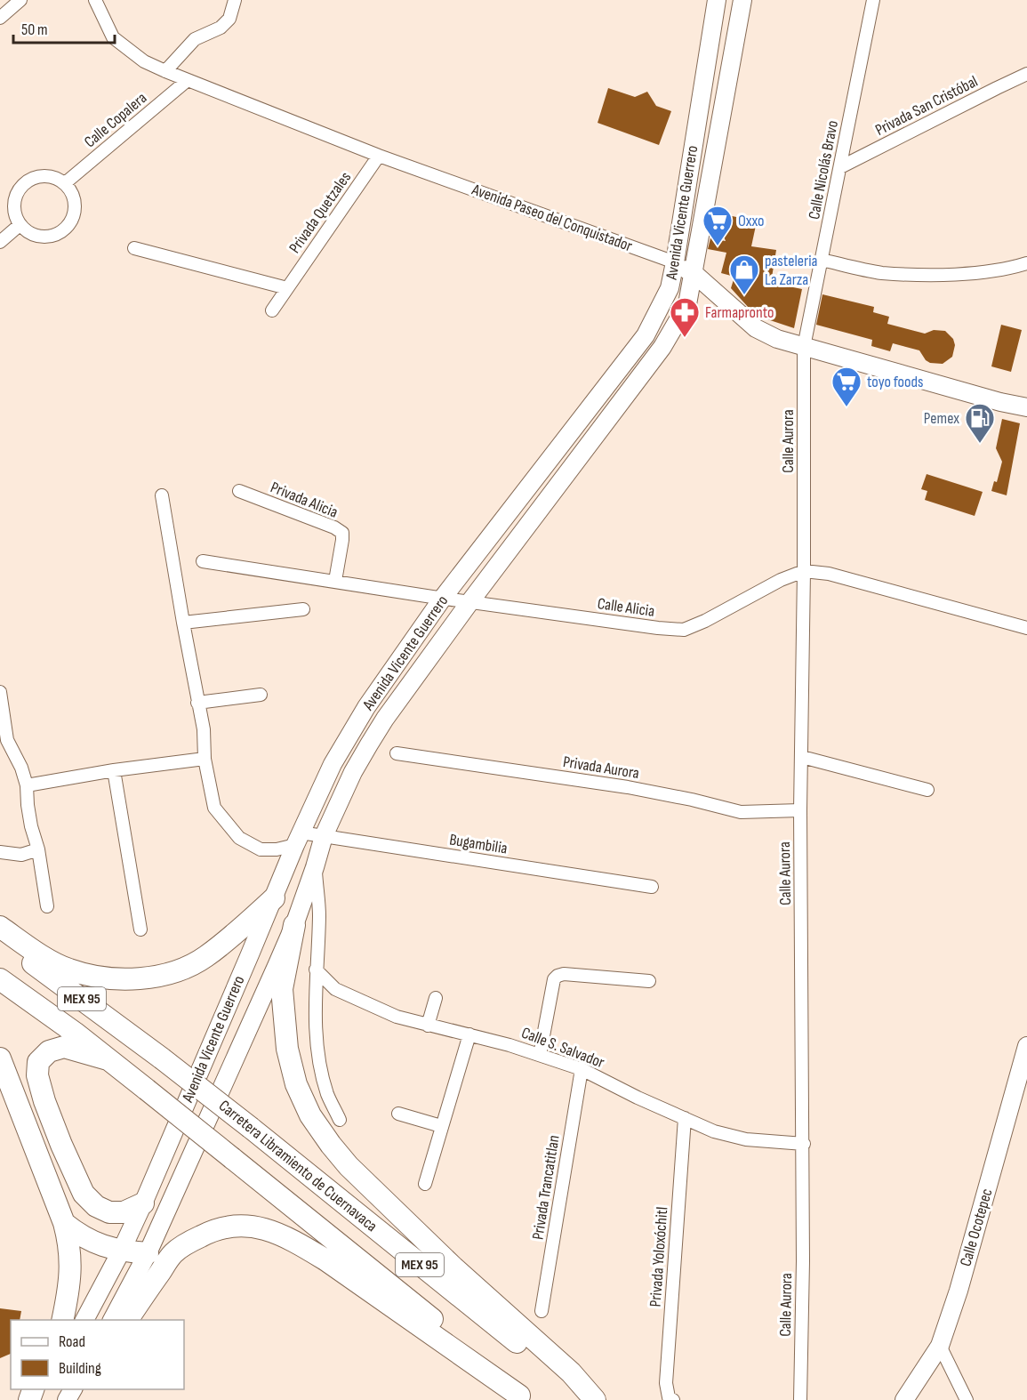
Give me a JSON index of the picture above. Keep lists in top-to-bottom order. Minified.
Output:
{"streets":{"highway":["MEX 95","Carretera Libramiento de Cuernavaca"],"main road":["Avenida Vicente Guerrero","Avenida Paseo del Conquistador","Calle Ocotepec"],"street":["Privada San Cristóbal","Calle Copalera","Calle Nicolás Bravo","Privada Quetzales","Calle Aurora","Privada Alicia","Calle Alicia","Privada Aurora","Bugambilia","Calle S. Salvador","Privada Trancatitlan","Privada Yoloxóchitl"]},"crossings":[["Privada San Cristóbal","Calle Nicolás Bravo"],["Calle Copalera","Avenida Paseo del Conquistador"],["Calle Nicolás Bravo","Avenida Paseo del Conquistador"],["Calle Nicolás Bravo","Calle Aurora"],["Privada Quetzales","Avenida Paseo del Conquistador"],["Avenida Vicente Guerrero","Avenida Paseo del Conquistador"],["Avenida Vicente Guerrero","Calle Alicia"],["Avenida Vicente Guerrero","Bugambilia"],["Avenida Paseo del Conquistador","Calle Aurora"],["Calle Aurora","Calle Alicia"],["Calle Aurora","Privada Aurora"],["Calle Aurora","Calle S. Salvador"],["Privada Alicia","Calle Alicia"],["Calle S. Salvador","Privada Trancatitlan"],["Calle S. Salvador","Privada Yoloxóchitl"]],"places":{"supermarket":["Oxxo","toyo foods"],"shop":["pasteleria La Zarza"],"pharmacy":["Farmapronto"],"fuel station":["Pemex"]},"legend":["Road","Building"],"scale_bar":"50 m"}
